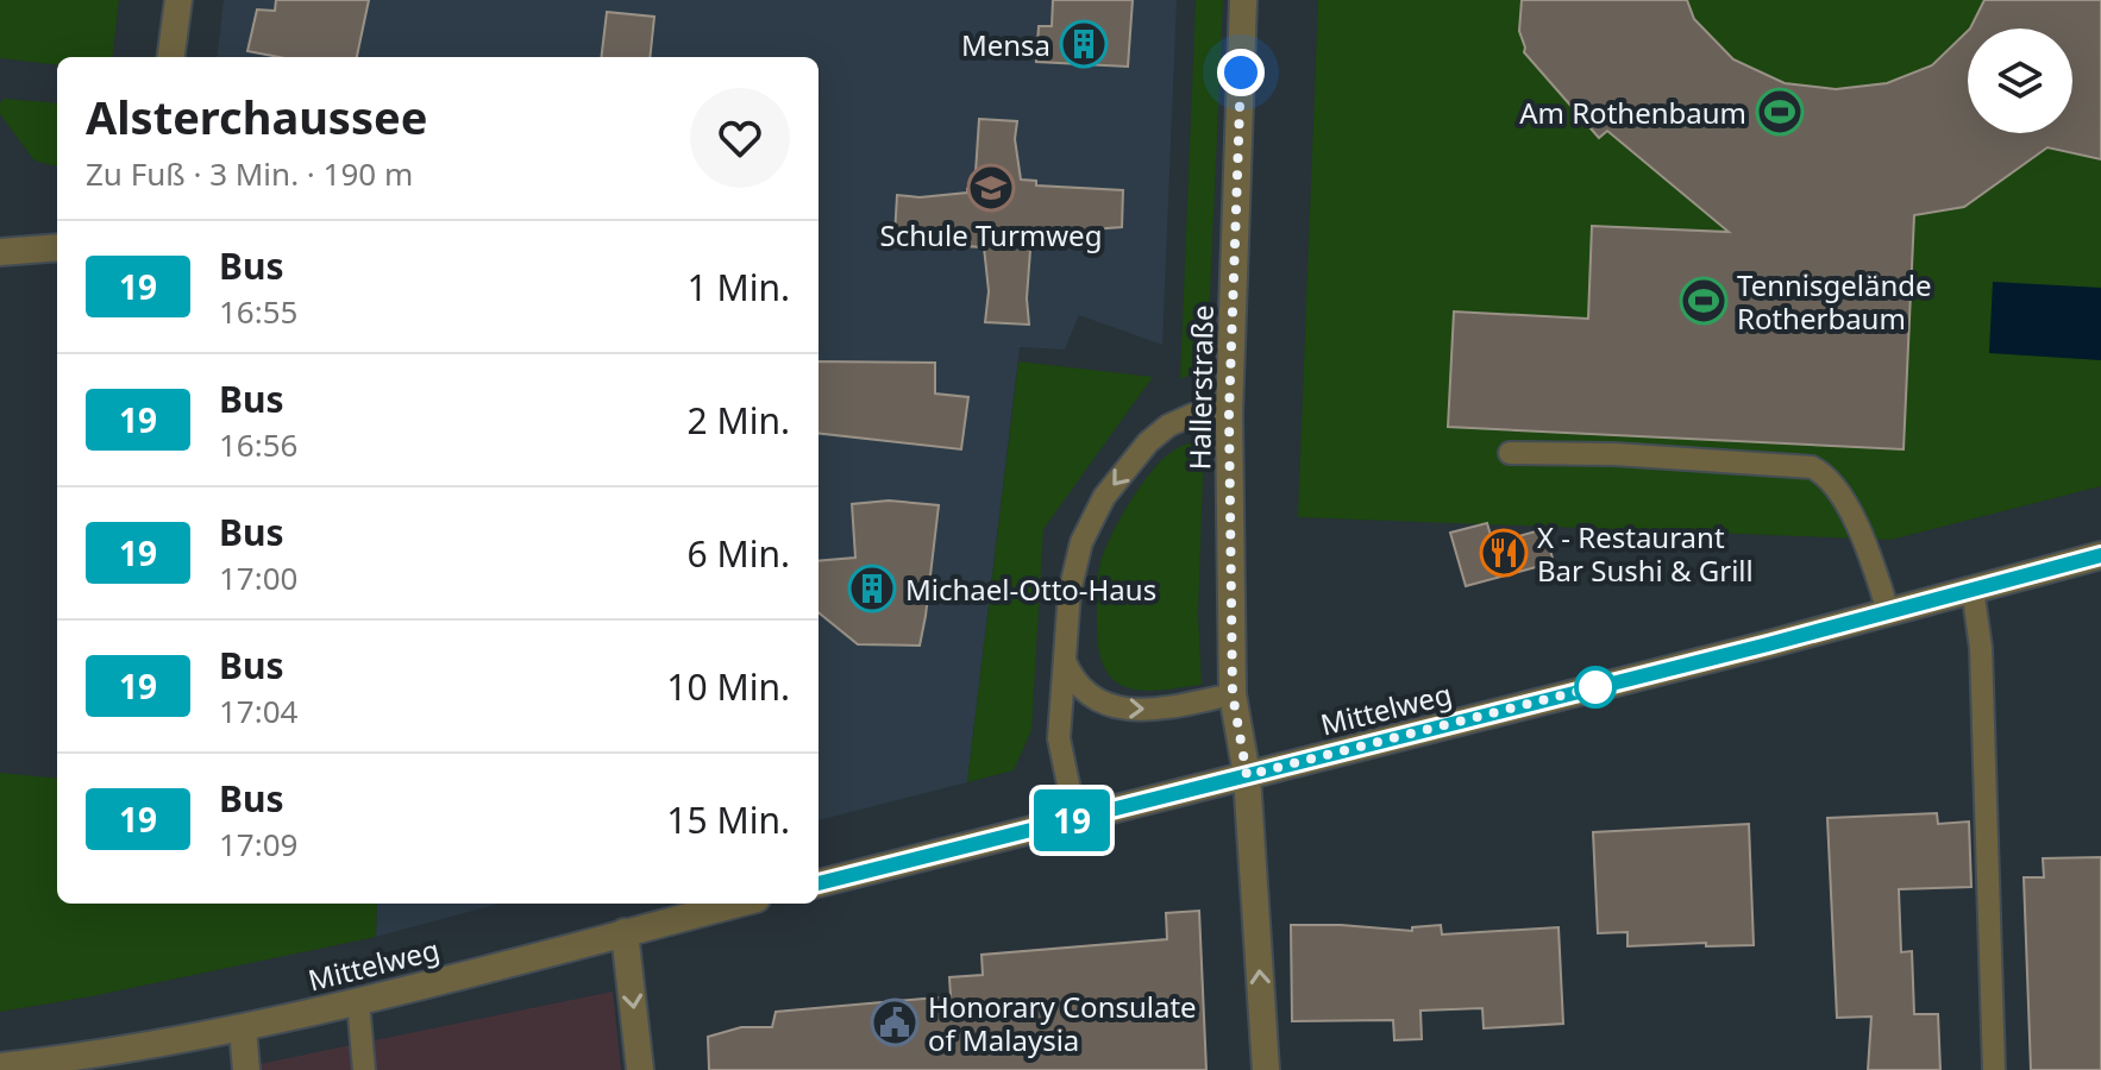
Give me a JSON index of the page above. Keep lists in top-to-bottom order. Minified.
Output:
{"streets":{"street":["Hallerstraße","Mittelweg"]},"crossings":[["Hallerstraße","Mittelweg"]],"places":{"building":["Mensa","Michael-Otto-Haus"],"sports":["Am Rothenbaum","Tennisgelände Rotherbaum"],"school or university":["Schule Turmweg"],"restaurant":["X - Restaurant Bar Sushi & Grill"],"public building":["Honorary Consulate of Malaysia"]},"lines":["bus line 19"],"page":{"on_map":"19","heading":["Alsterchaussee","Zu Fuß · 3 Min. · 190 m"],"list":[{"mark":"19","name":"Bus","note":"16:55","value":"1 Min."},{"mark":"19","name":"Bus","note":"16:56","value":"2 Min."},{"mark":"19","name":"Bus","note":"17:00","value":"6 Min."},{"mark":"19","name":"Bus","note":"17:04","value":"10 Min."},{"mark":"19","name":"Bus","note":"17:09","value":"15 Min."}]}}
